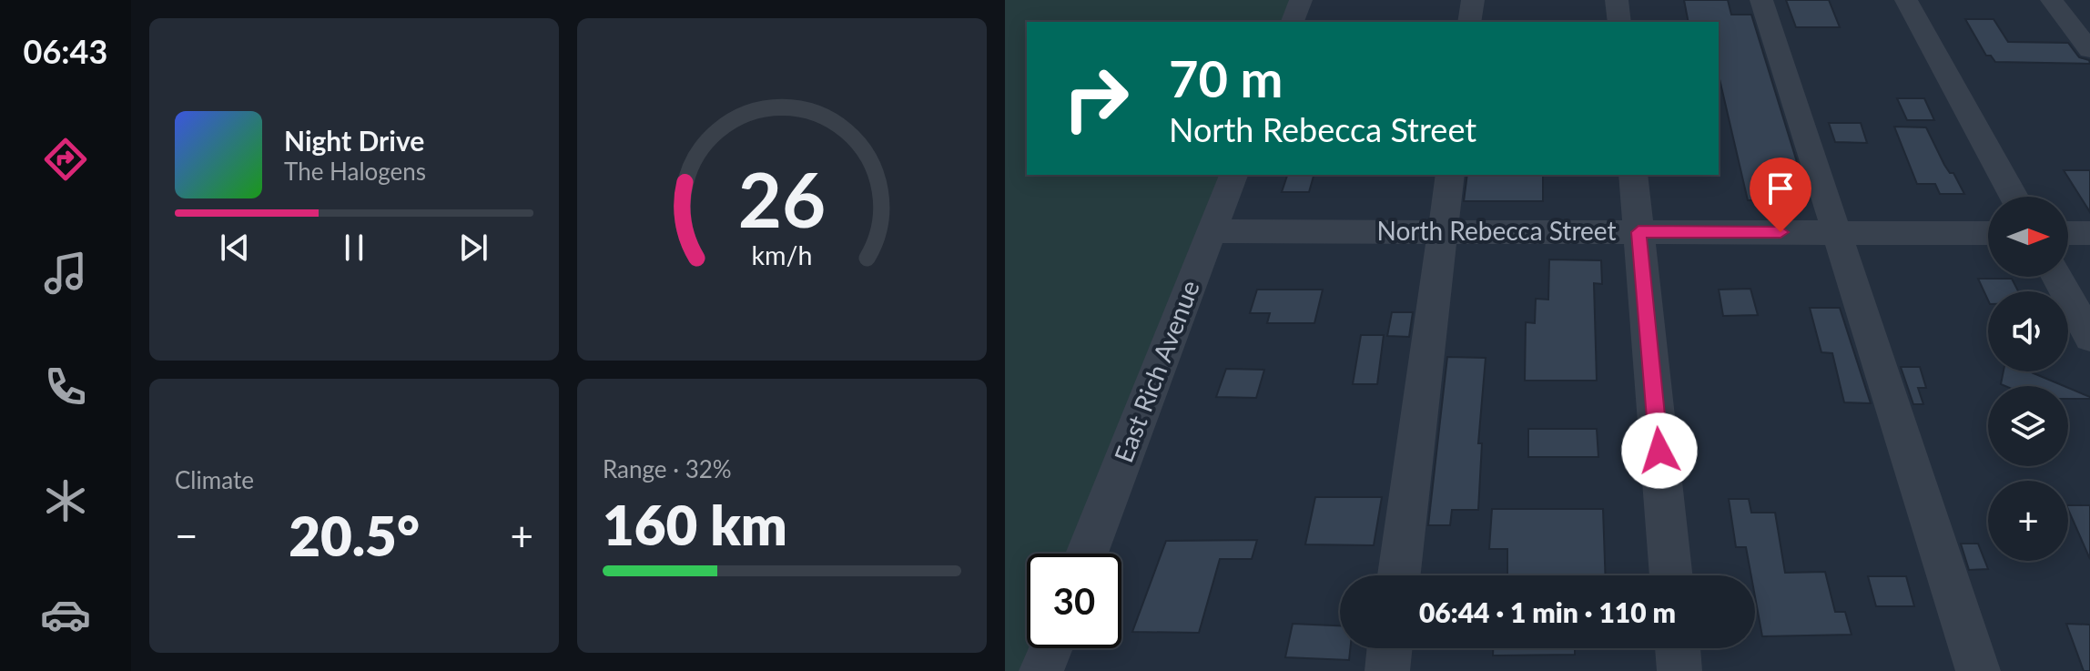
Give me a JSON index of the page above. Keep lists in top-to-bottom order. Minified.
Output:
{"streets":{"street":["North Rebecca Street","East Rich Avenue"]},"crossings":[["North Rebecca Street","East Rich Avenue"]],"north":"right","page":{"tabs":"06:43","turn":["70 m","North Rebecca Street"],"song":["Night Drive","The Halogens"],"map_buttons":"+","tile":["Climate",["Range · 32%","160 km"]],"heat":["−","20.5°","+"],"limit":"30","trip":"06:44 · 1 min · 110 m","gauge":["26","km/h"]}}
